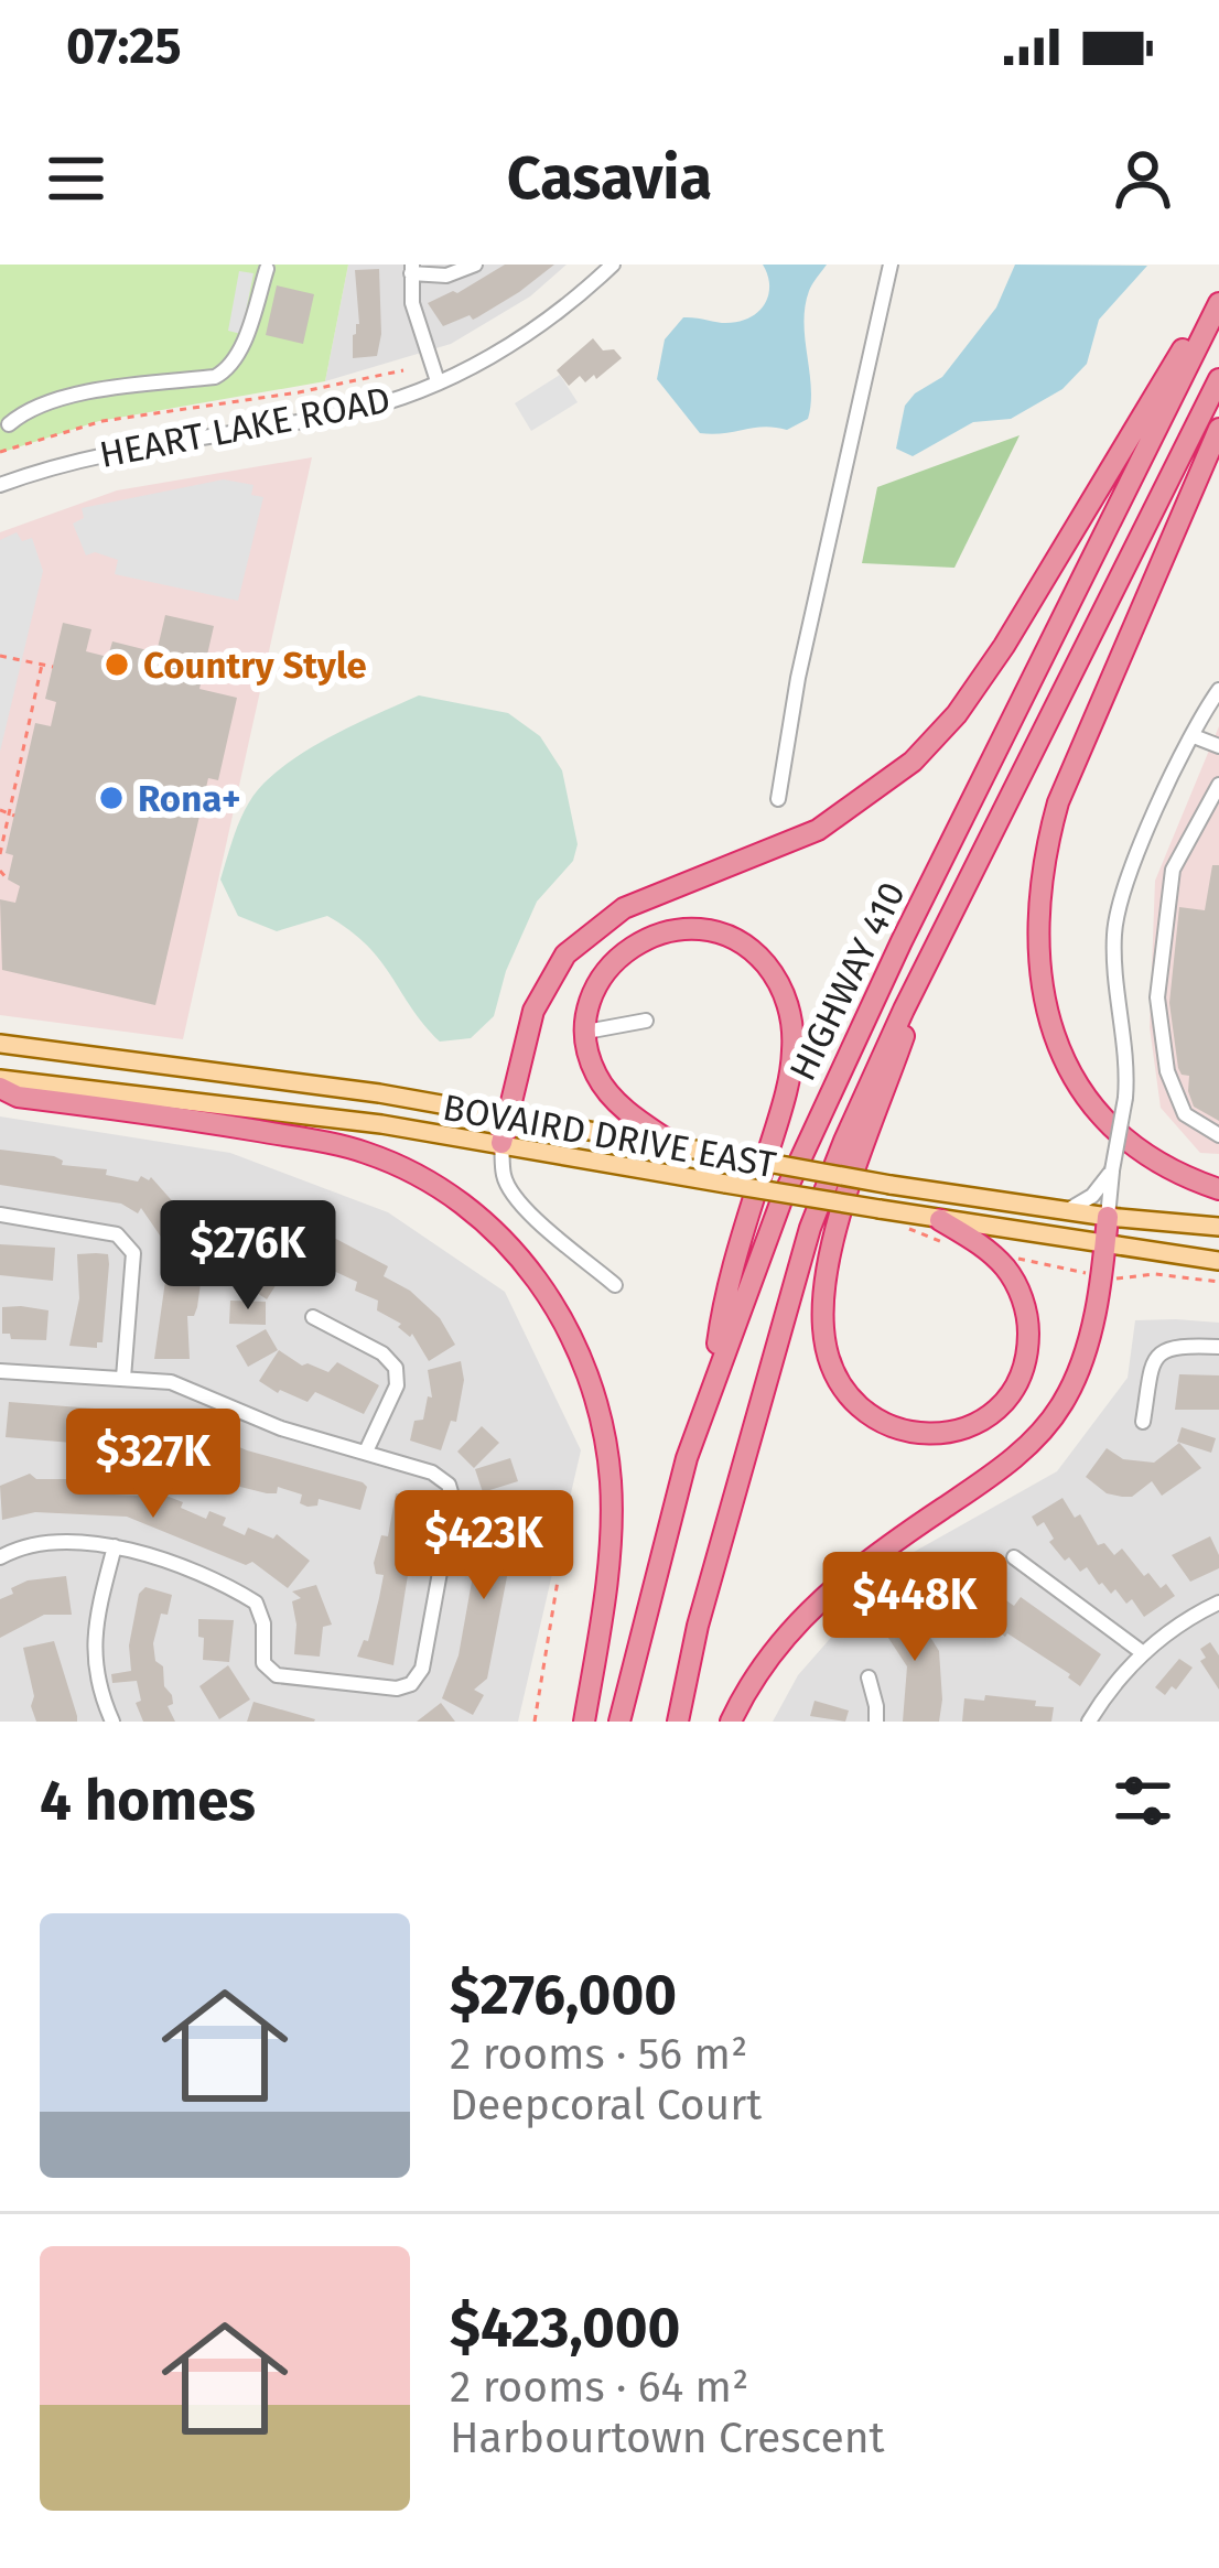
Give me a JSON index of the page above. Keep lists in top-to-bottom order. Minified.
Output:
{"streets":{"highway":["HIGHWAY 410"],"main road":["BOVAIRD DRIVE EAST"],"street":["HEART LAKE ROAD"]},"places":["Country Style","Rona+"],"page":{"status":"07:25","header":"Casavia","price":["$276K","$327K","$423K","$448K"],"heading":"4 homes","list":[{"name":"$276,000","note":"2 rooms · 56 m² · Deepcoral Court"},{"name":"$423,000","note":"2 rooms · 64 m² · Harbourtown Crescent"}]}}
